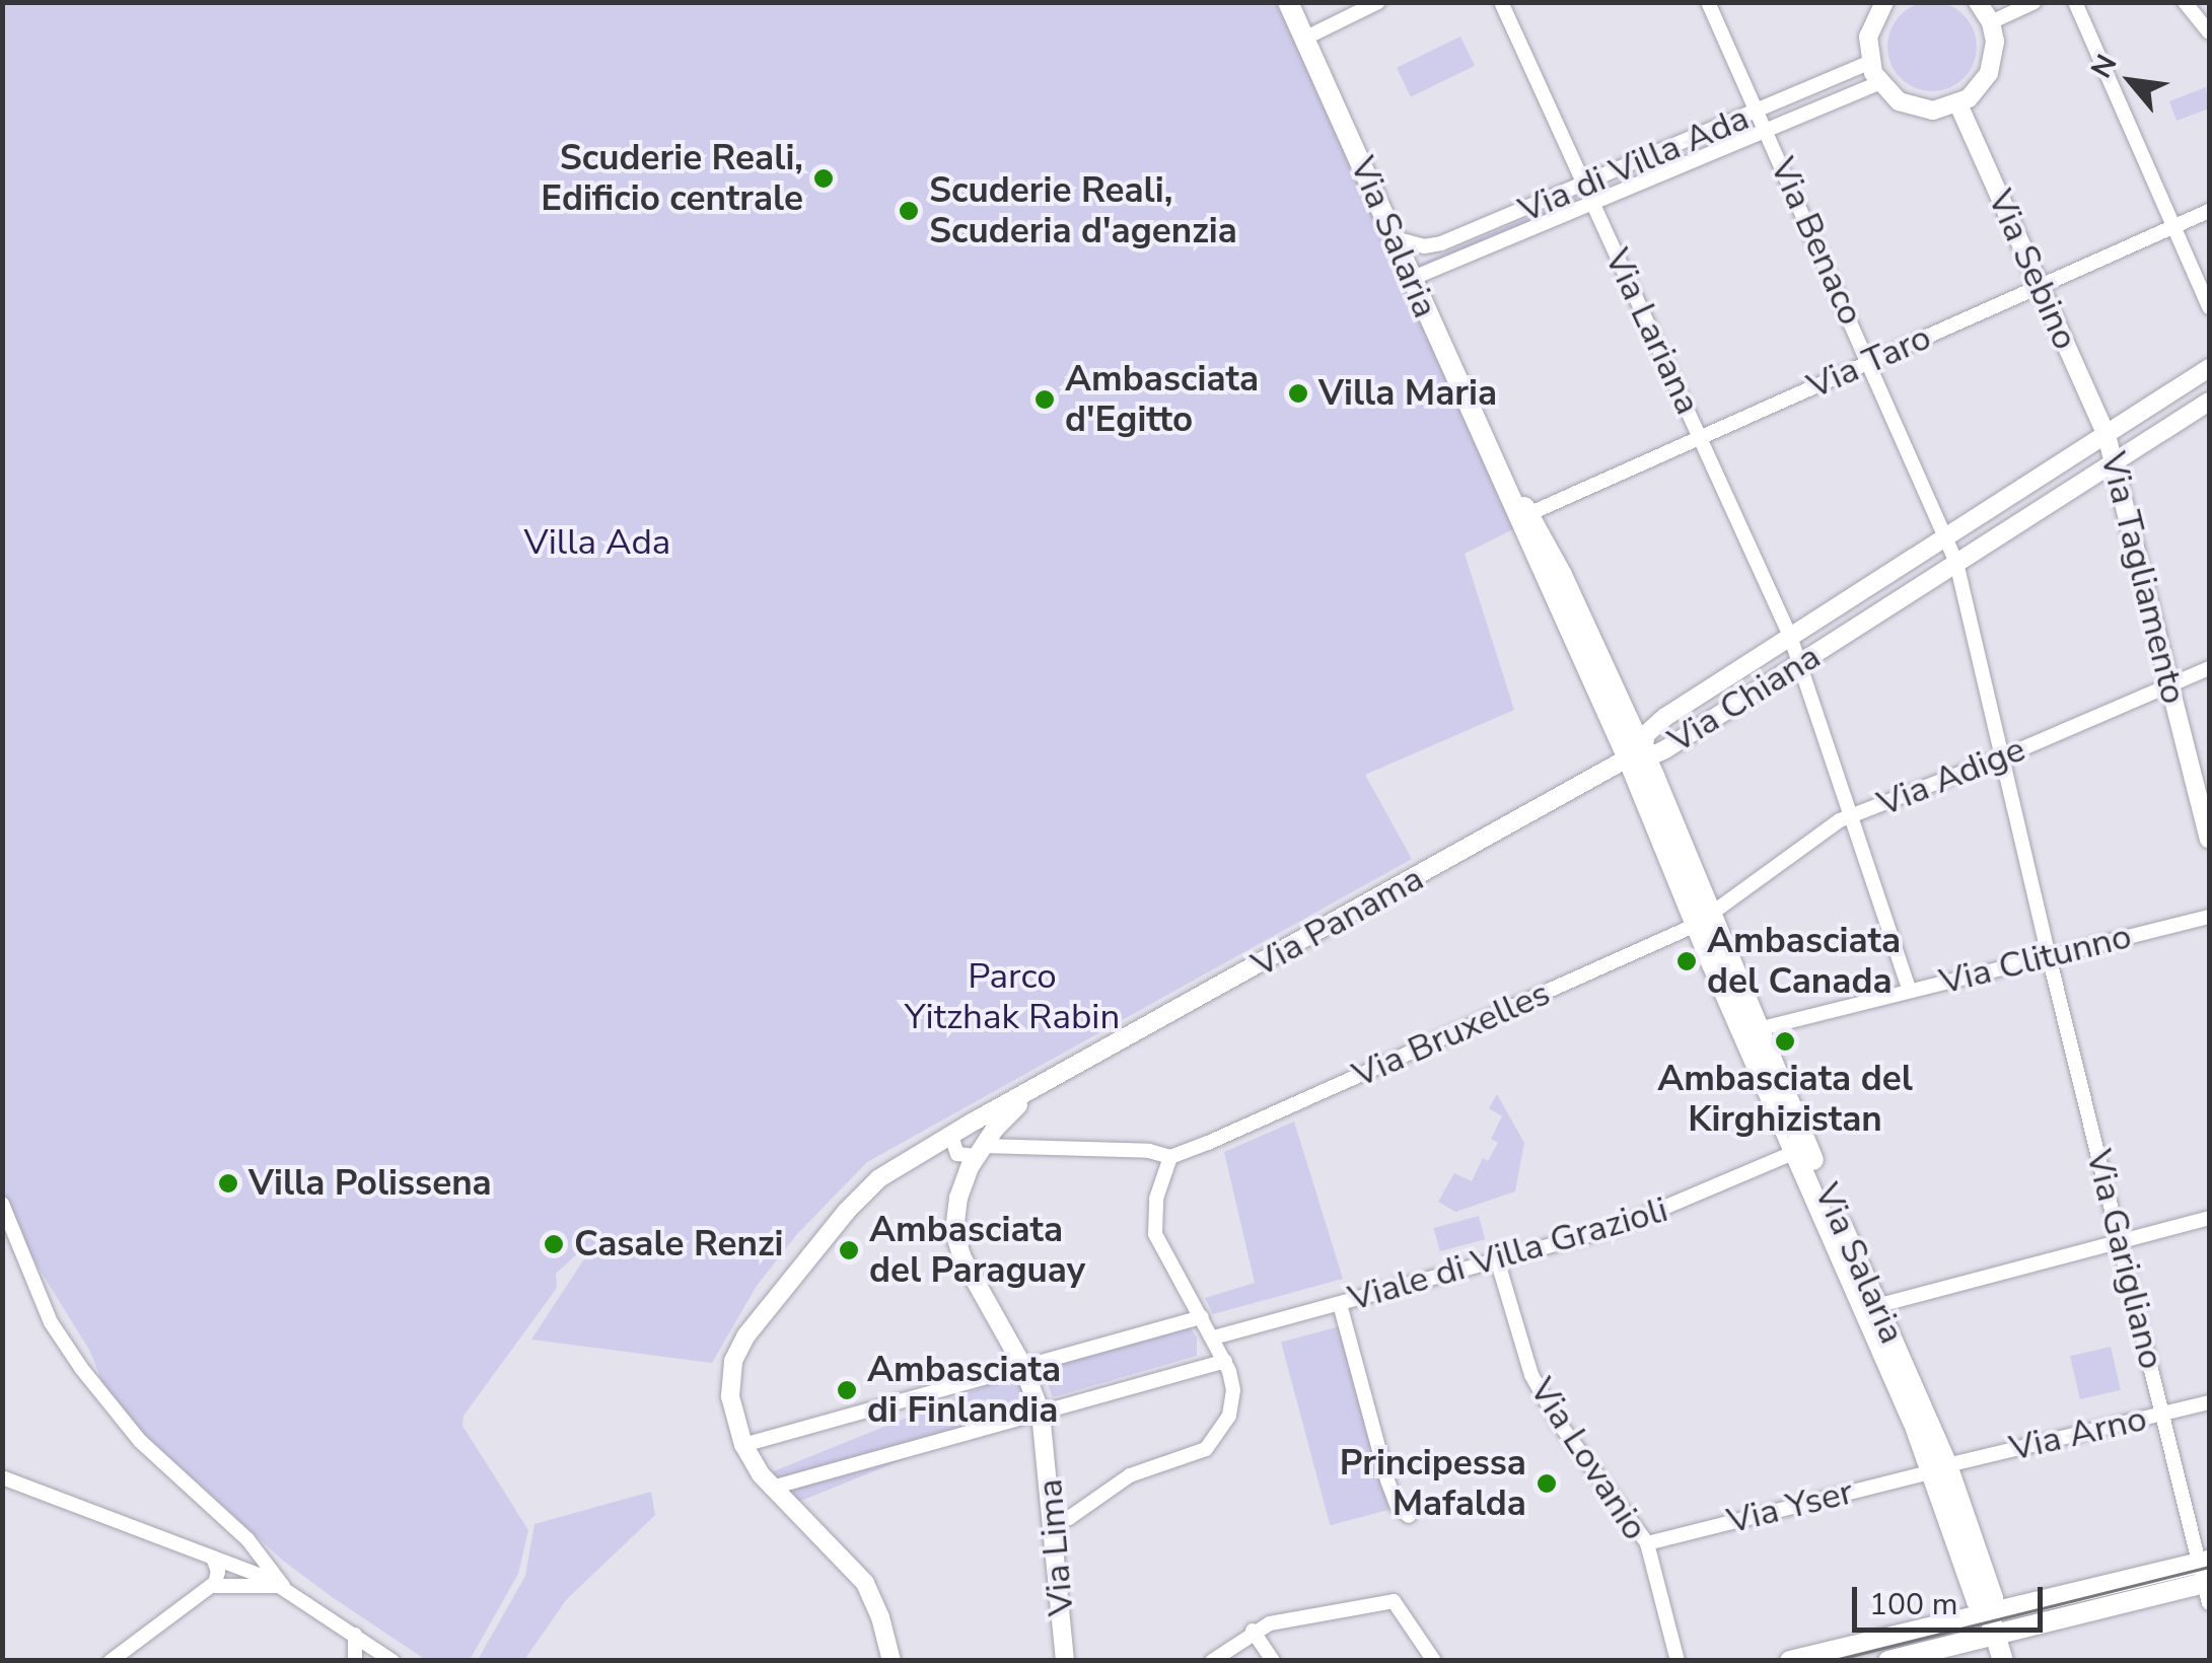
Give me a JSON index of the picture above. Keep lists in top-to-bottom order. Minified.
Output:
{"streets":{"main road":["Via Salaria"],"street":["Via di Villa Ada","Via Benaco","Via Sebino","Via Lariana","Via Taro","Via Tagliamento","Via Chiana","Via Adige","Via Panama","Via Clitunno","Via Bruxelles","Viale di Villa Grazioli","Via Garigliano","Via Arno","Via Lovanio","Via Yser","Via Lima"]},"crossings":[["Via di Villa Ada","Via Salaria"],["Via di Villa Ada","Via Benaco"],["Via di Villa Ada","Via Lariana"],["Via Salaria","Via Taro"],["Via Salaria","Via Chiana"],["Via Salaria","Via Adige"],["Via Salaria","Via Panama"],["Via Salaria","Via Clitunno"],["Via Salaria","Via Bruxelles"],["Via Salaria","Viale di Villa Grazioli"],["Via Salaria","Via Arno"],["Via Salaria","Via Yser"],["Via Benaco","Via Taro"],["Via Benaco","Via Chiana"],["Via Sebino","Via Taro"],["Via Sebino","Via Tagliamento"],["Via Sebino","Via Chiana"],["Via Lariana","Via Taro"],["Via Lariana","Via Chiana"],["Via Lariana","Via Adige"],["Via Lariana","Via Clitunno"],["Via Tagliamento","Via Chiana"],["Via Tagliamento","Via Adige"],["Via Chiana","Via Panama"],["Via Chiana","Via Garigliano"],["Via Adige","Via Bruxelles"],["Via Adige","Via Garigliano"],["Via Clitunno","Via Garigliano"],["Viale di Villa Grazioli","Via Lovanio"],["Via Garigliano","Via Arno"],["Via Arno","Via Yser"],["Via Lovanio","Via Yser"]],"parks":["Villa Ada","Parco Yitzhak Rabin"],"places":["Scuderie Reali, Edificio centrale","Scuderie Reali, Scuderia d'agenzia","Villa Maria","Ambasciata d'Egitto","Ambasciata del Canada","Ambasciata del Kirghizistan","Villa Polissena","Casale Renzi","Ambasciata del Paraguay","Ambasciata di Finlandia","Principessa Mafalda"],"scale_bar":"100 m","north":"top left"}
